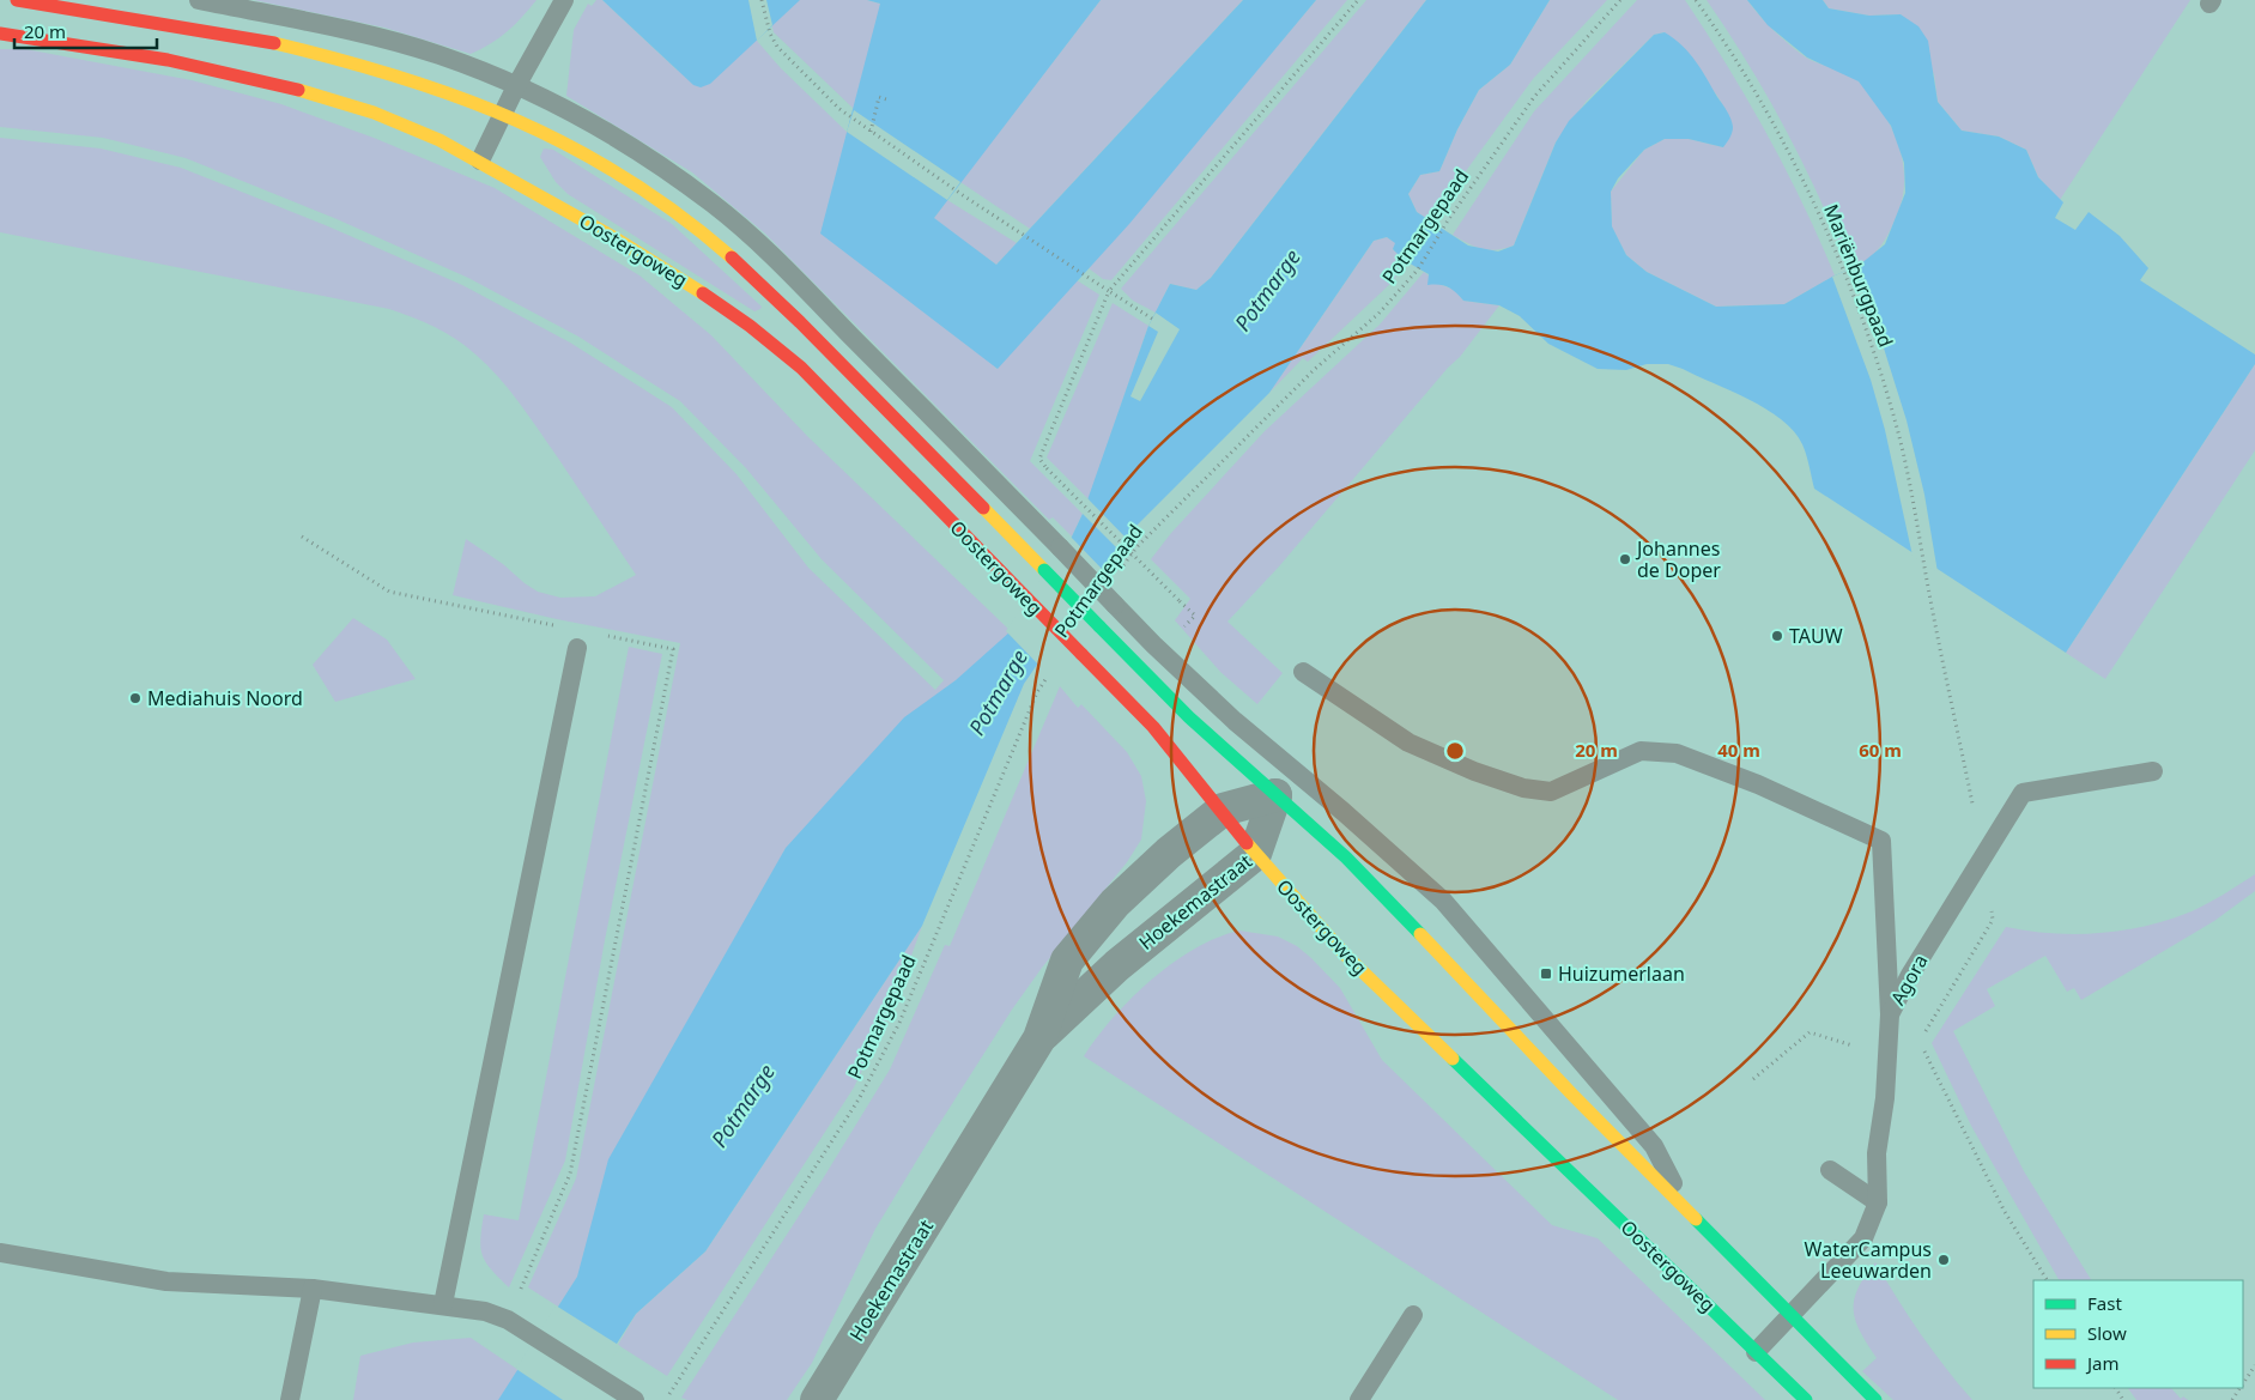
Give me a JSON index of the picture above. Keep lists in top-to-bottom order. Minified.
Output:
{"streets":{"main road":["Oostergoweg"],"street":["Hoekemastraat"],"lane":["Agora"],"path":["Potmargepaad","Mariënburgpaad"]},"crossings":[["Oostergoweg","Hoekemastraat"],["Oostergoweg","Agora"]],"water":["Potmarge"],"places":{"other":["Johannes de Doper","TAUW","Mediahuis Noord","WaterCampus Leeuwarden"],"transit":["Huizumerlaan"]},"legend":["Fast","Slow","Jam"],"scale_bar":"20 m","rings":["20 m","40 m","60 m"]}
